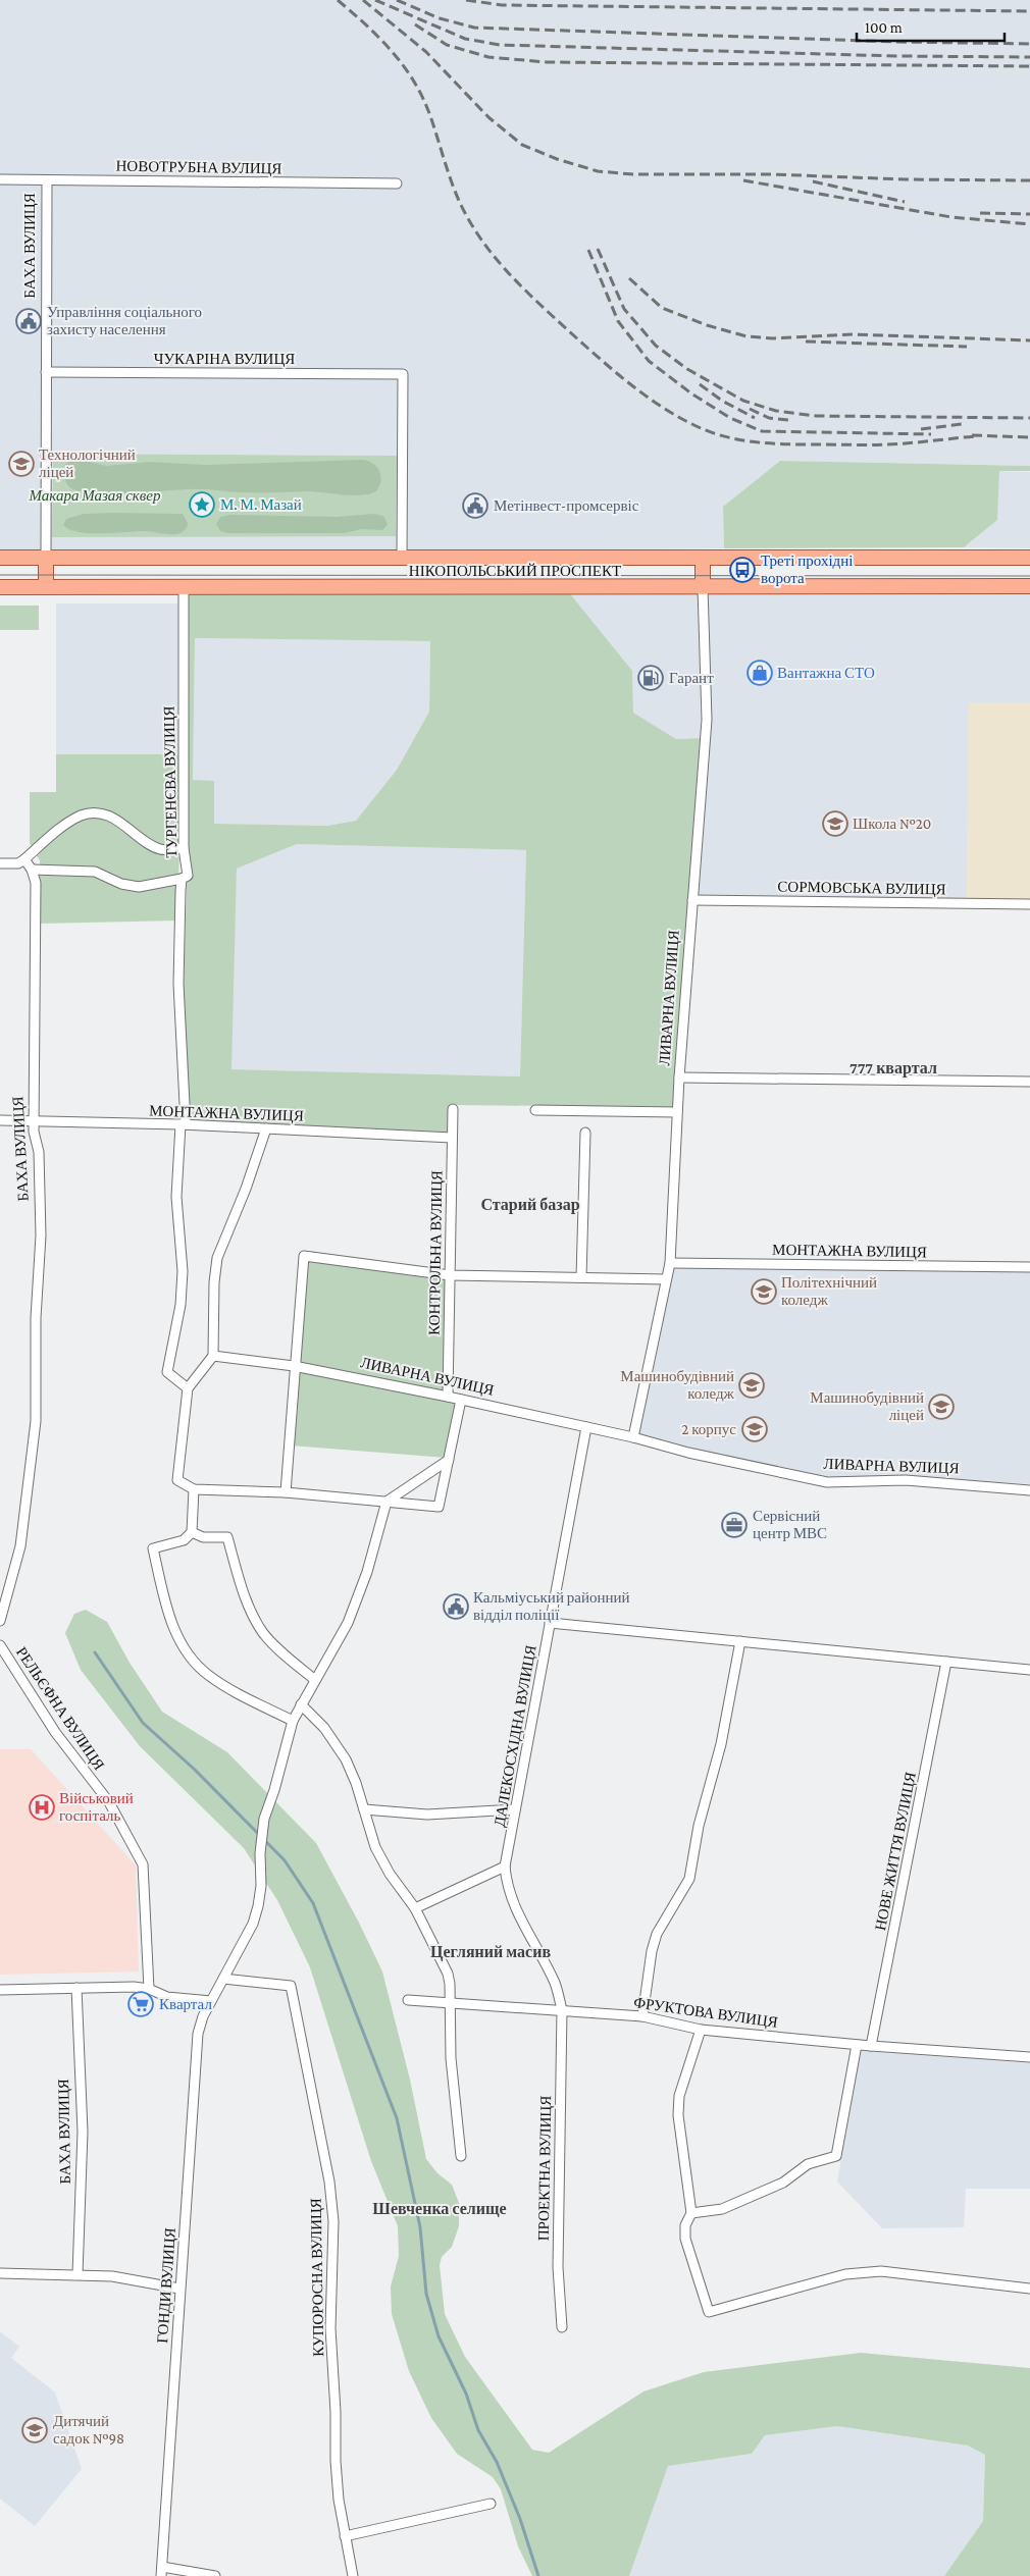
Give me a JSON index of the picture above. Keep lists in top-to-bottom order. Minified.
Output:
{"streets":{"main road":["БАХА ВУЛИЦЯ","НІКОПОЛЬСЬКИЙ ПРОСПЕКТ","ЛИВАРНА ВУЛИЦЯ"],"street":["НОВОТРУБНА ВУЛИЦЯ","ЧУКАРІНА ВУЛИЦЯ","ТУРГЕНЄВА ВУЛИЦЯ","СОРМОВСЬКА ВУЛИЦЯ","МОНТАЖНА ВУЛИЦЯ","КОНТРОЛЬНА ВУЛИЦЯ","РЕЛЬЄФНА ВУЛИЦЯ","ДАЛЕКОСХІДНА ВУЛИЦЯ","НОВЕ ЖИТТЯ ВУЛИЦЯ","ФРУКТОВА ВУЛИЦЯ","ПРОЕКТНА ВУЛИЦЯ","КУПОРОСНА ВУЛИЦЯ","ГОНДИ ВУЛИЦЯ"]},"crossings":[["НОВОТРУБНА ВУЛИЦЯ","БАХА ВУЛИЦЯ"],["БАХА ВУЛИЦЯ","ЧУКАРІНА ВУЛИЦЯ"],["БАХА ВУЛИЦЯ","НІКОПОЛЬСЬКИЙ ПРОСПЕКТ"],["БАХА ВУЛИЦЯ","МОНТАЖНА ВУЛИЦЯ"],["ЧУКАРІНА ВУЛИЦЯ","НІКОПОЛЬСЬКИЙ ПРОСПЕКТ"],["НІКОПОЛЬСЬКИЙ ПРОСПЕКТ","ТУРГЕНЄВА ВУЛИЦЯ"],["НІКОПОЛЬСЬКИЙ ПРОСПЕКТ","ЛИВАРНА ВУЛИЦЯ"],["ТУРГЕНЄВА ВУЛИЦЯ","МОНТАЖНА ВУЛИЦЯ"],["СОРМОВСЬКА ВУЛИЦЯ","ЛИВАРНА ВУЛИЦЯ"],["ЛИВАРНА ВУЛИЦЯ","МОНТАЖНА ВУЛИЦЯ"],["ЛИВАРНА ВУЛИЦЯ","КОНТРОЛЬНА ВУЛИЦЯ"],["ЛИВАРНА ВУЛИЦЯ","ДАЛЕКОСХІДНА ВУЛИЦЯ"],["МОНТАЖНА ВУЛИЦЯ","КОНТРОЛЬНА ВУЛИЦЯ"],["ДАЛЕКОСХІДНА ВУЛИЦЯ","ФРУКТОВА ВУЛИЦЯ"],["ДАЛЕКОСХІДНА ВУЛИЦЯ","ПРОЕКТНА ВУЛИЦЯ"],["НОВЕ ЖИТТЯ ВУЛИЦЯ","ФРУКТОВА ВУЛИЦЯ"],["ФРУКТОВА ВУЛИЦЯ","ПРОЕКТНА ВУЛИЦЯ"]],"districts":["777 квартал","Старий базар","Цегляний масив","Шевченка селище"],"parks":["Макара Мазая сквер"],"places":{"public building":["Управління соціального захисту населення","Метінвест-промсервіс","Кальміуський районний відділ поліції"],"school or university":["Технологічний ліцей","Школа №20","Політехнічний коледж","Машинобудівний коледж","Машинобудівний ліцей","2 корпус","Дитячий садок №98"],"place":["М. М. Мазай"],"bus stop":["Треті прохідні ворота"],"shop":["Вантажна СТО"],"fuel station":["Гарант"],"office":["Сервісний центр МВС"],"hospital":["Військовий госпіталь"],"supermarket":["Квартал"]},"scale_bar":"100 m"}
